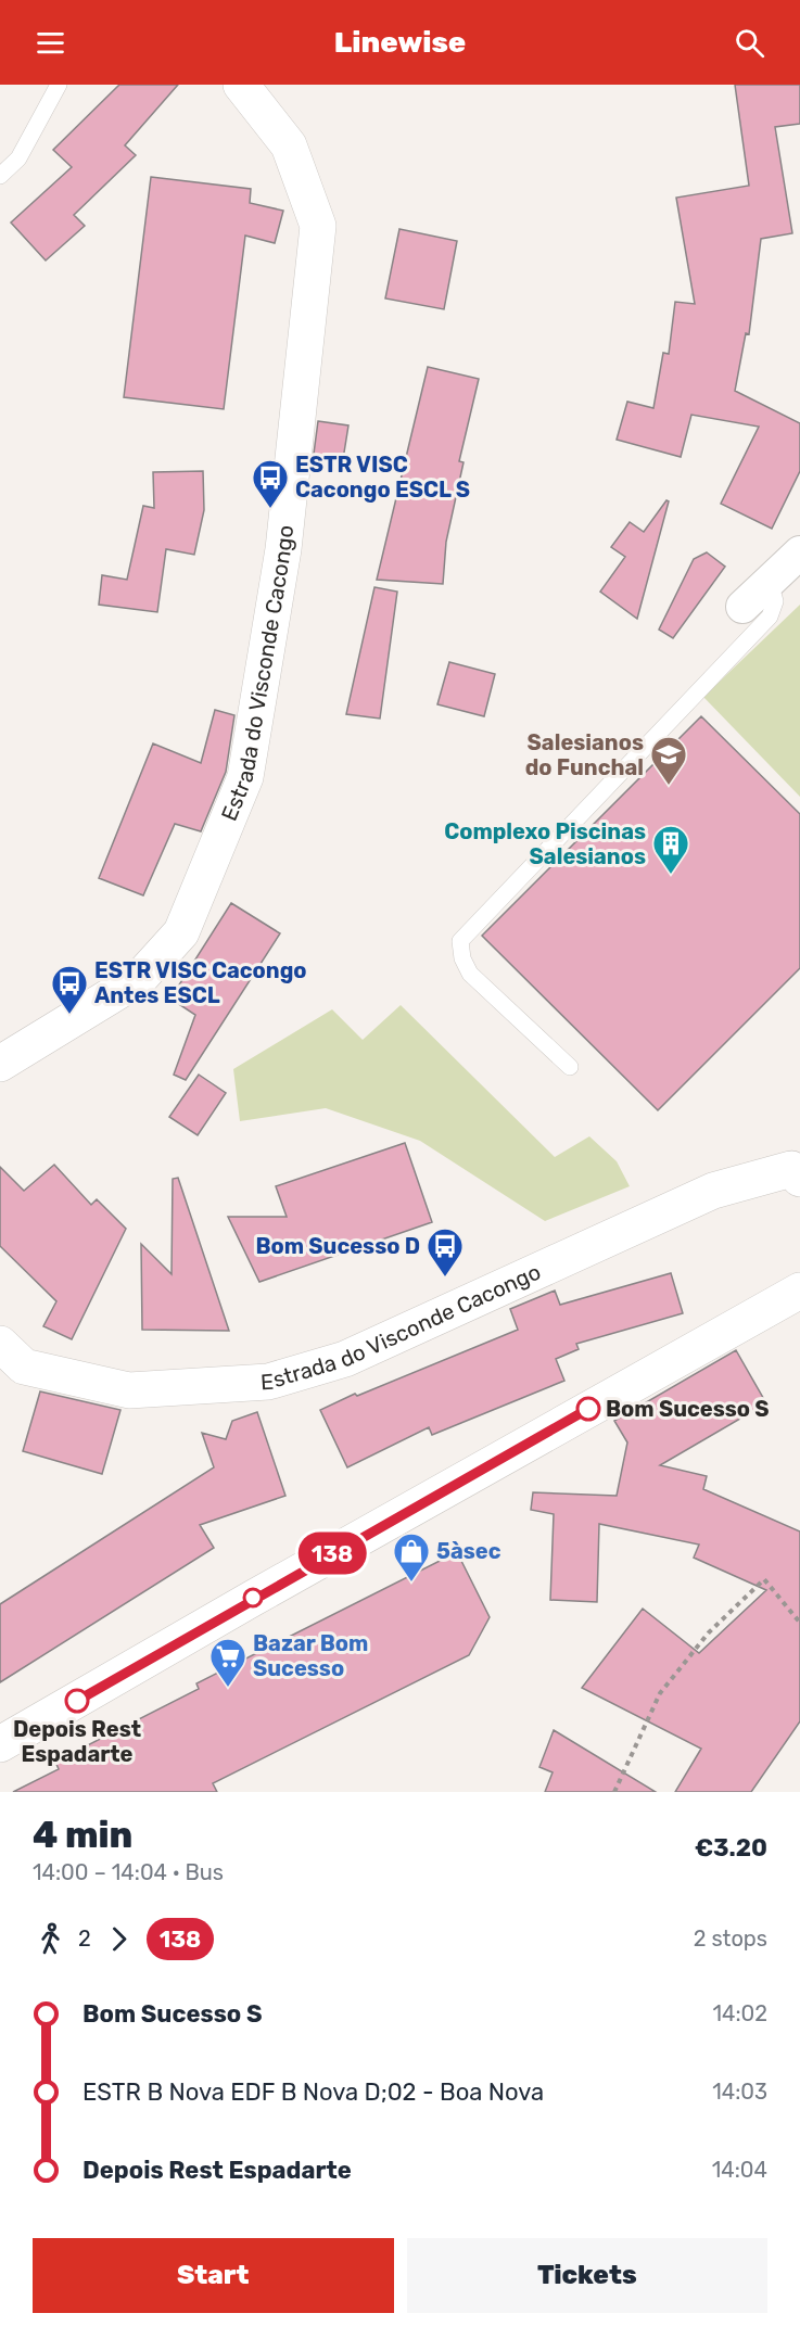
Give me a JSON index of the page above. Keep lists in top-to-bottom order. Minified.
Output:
{"streets":{"street":["Estrada do Visconde Cacongo"]},"places":{"bus stop":["ESTR VISC Cacongo ESCL S","ESTR VISC Cacongo Antes ESCL","Bom Sucesso D"],"school or university":["Salesianos do Funchal"],"building":["Complexo Piscinas Salesianos"],"other":["Bom Sucesso S","Depois Rest Espadarte"],"shop":["5àsec"],"supermarket":["Bazar Bom Sucesso"]},"lines":["bus line 138"],"page":{"header":"Linewise","on_map":"138","heading":["4 min","14:00 – 14:04 · Bus","€3.20"],"legs":["2","138","2 stops"],"list":[{"name":"Bom Sucesso S","value":"14:02"},{"name":"ESTR B Nova EDF B Nova D;02 - Boa Nova","value":"14:03"},{"name":"Depois Rest Espadarte","value":"14:04"}],"buttons":["Start","Tickets"]}}
